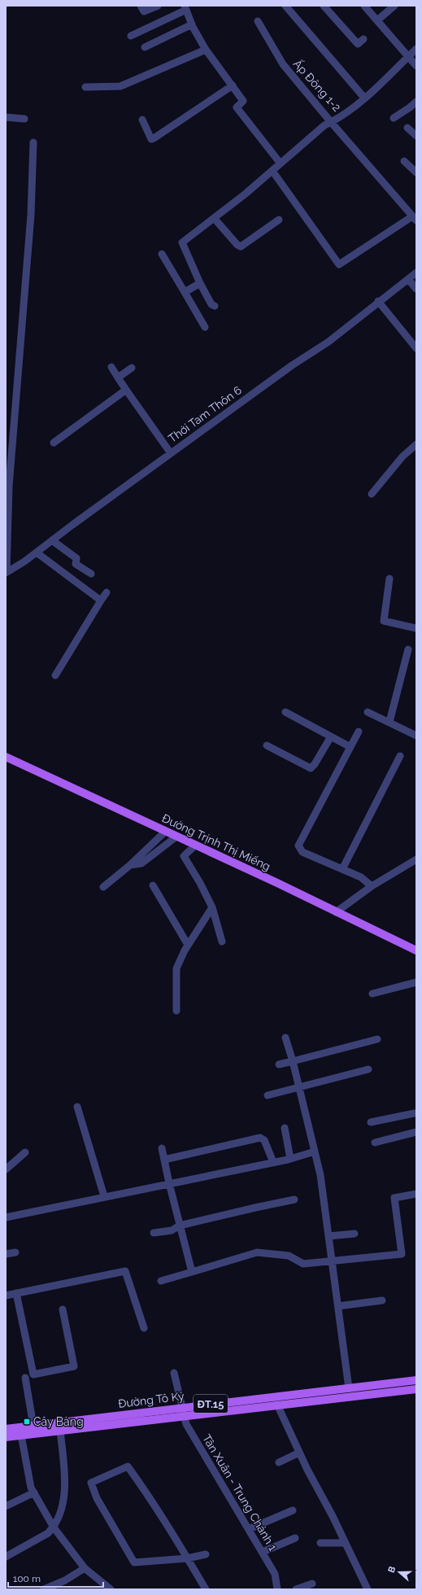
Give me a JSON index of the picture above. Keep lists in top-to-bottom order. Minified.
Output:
{"streets":{"main road":["Đường Trịnh Thị Miếng","Đường Tô Ký","ĐT.15"],"street":["Ấp Đông 1-2","Thới Tam Thôn 6","Tân Xuân - Trung Chánh 1"]},"crossings":[["Đường Tô Ký","Tân Xuân - Trung Chánh 1"]],"places":{"transit":["Cây Bàng"]},"scale_bar":"100 m","north":"left"}
